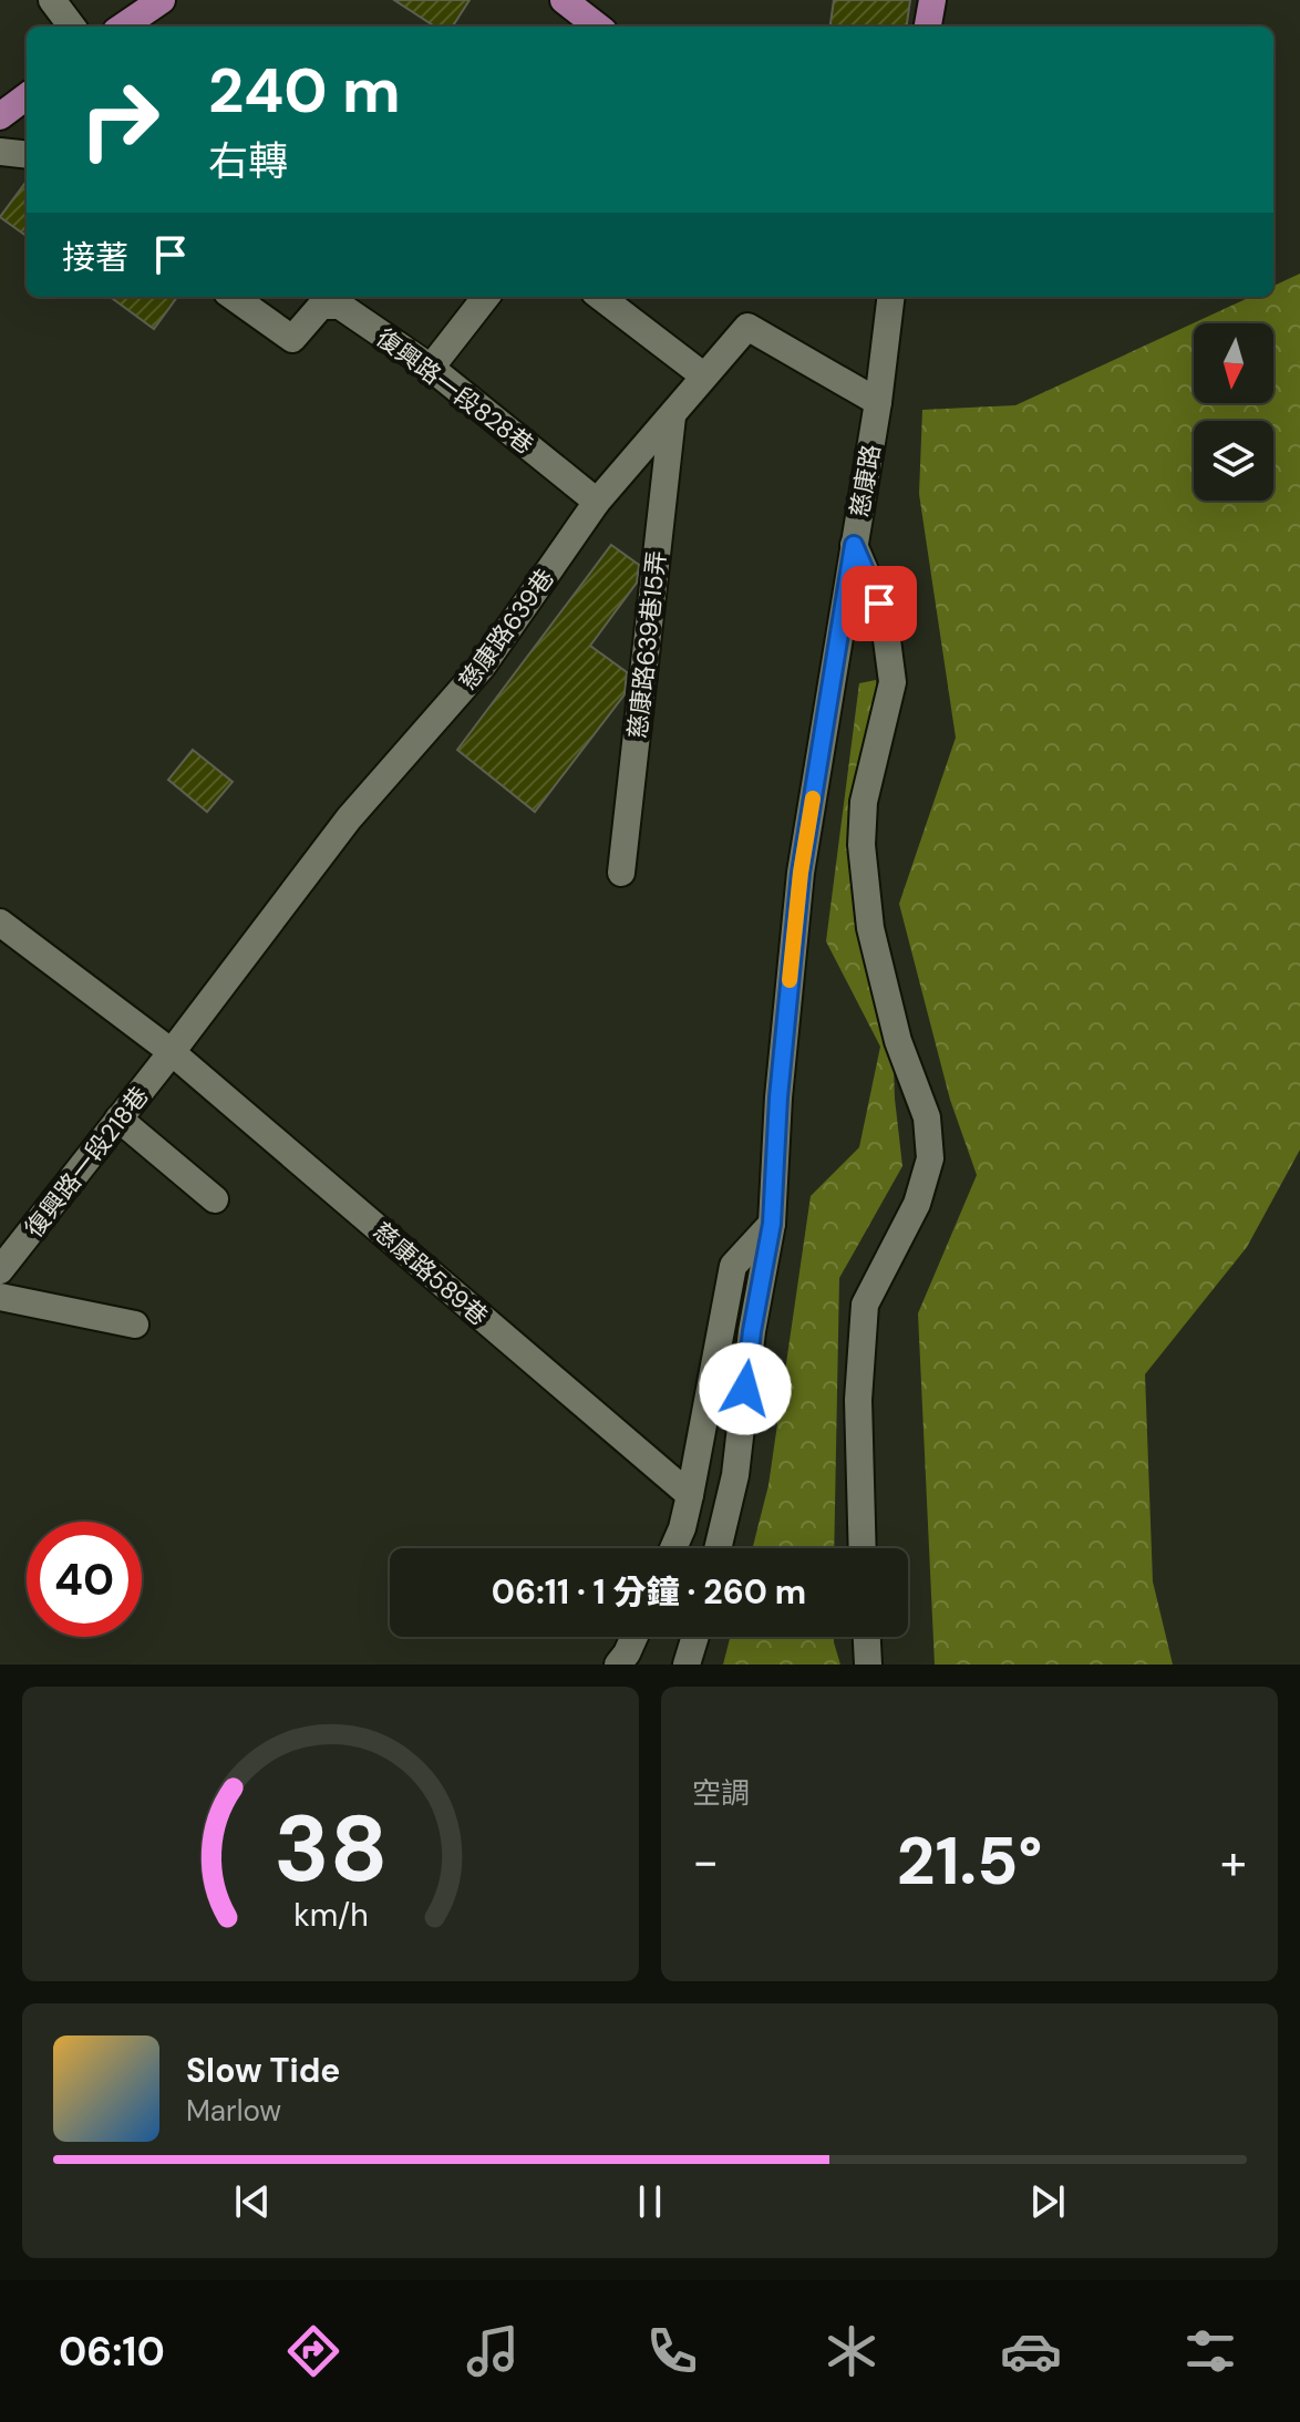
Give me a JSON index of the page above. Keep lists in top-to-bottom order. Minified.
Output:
{"streets":{"street":["復興路一段828巷","慈康路","慈康路639巷","慈康路639巷15弄","復興路一段218巷","慈康路589巷"]},"crossings":[["復興路一段828巷","慈康路639巷"],["慈康路","慈康路639巷"],["慈康路639巷","慈康路639巷15弄"],["慈康路639巷","復興路一段218巷"],["慈康路639巷","慈康路589巷"],["復興路一段218巷","慈康路589巷"]],"north":"bottom","page":{"turn":["240 m","右轉"],"then":"接著","limit":"40","trip":"06:11 · 1 分鐘 · 260 m","tile":"空調","heat":["−","21.5°","+"],"song":["Slow Tide","Marlow"],"tabs":"06:10","gauge":["38","km/h"]}}
